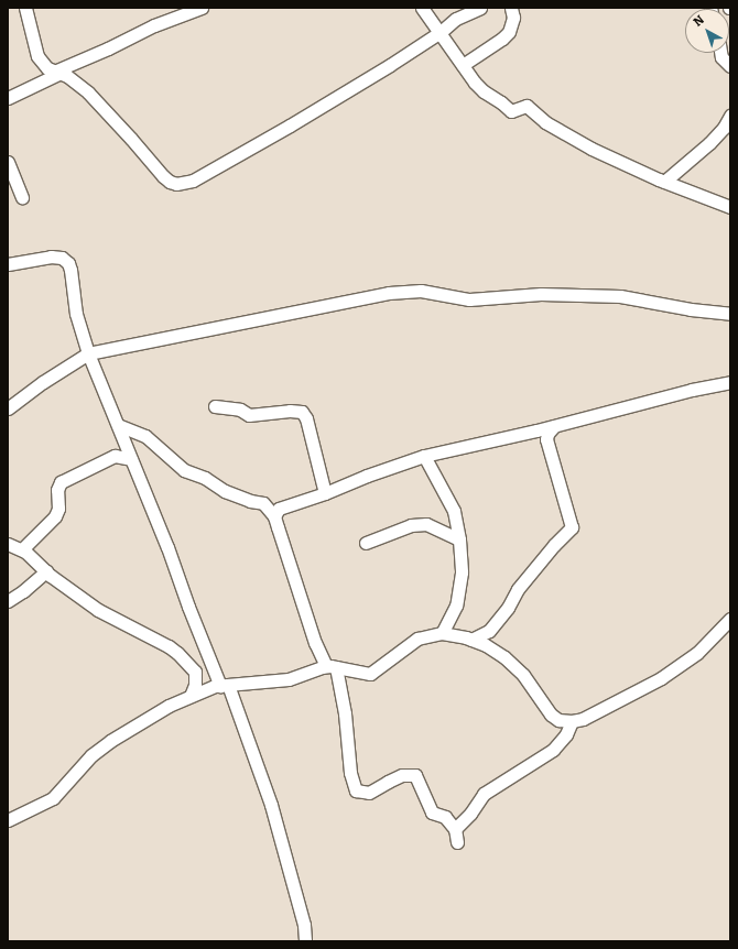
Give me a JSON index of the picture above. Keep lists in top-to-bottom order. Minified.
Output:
{"north":"top left"}
